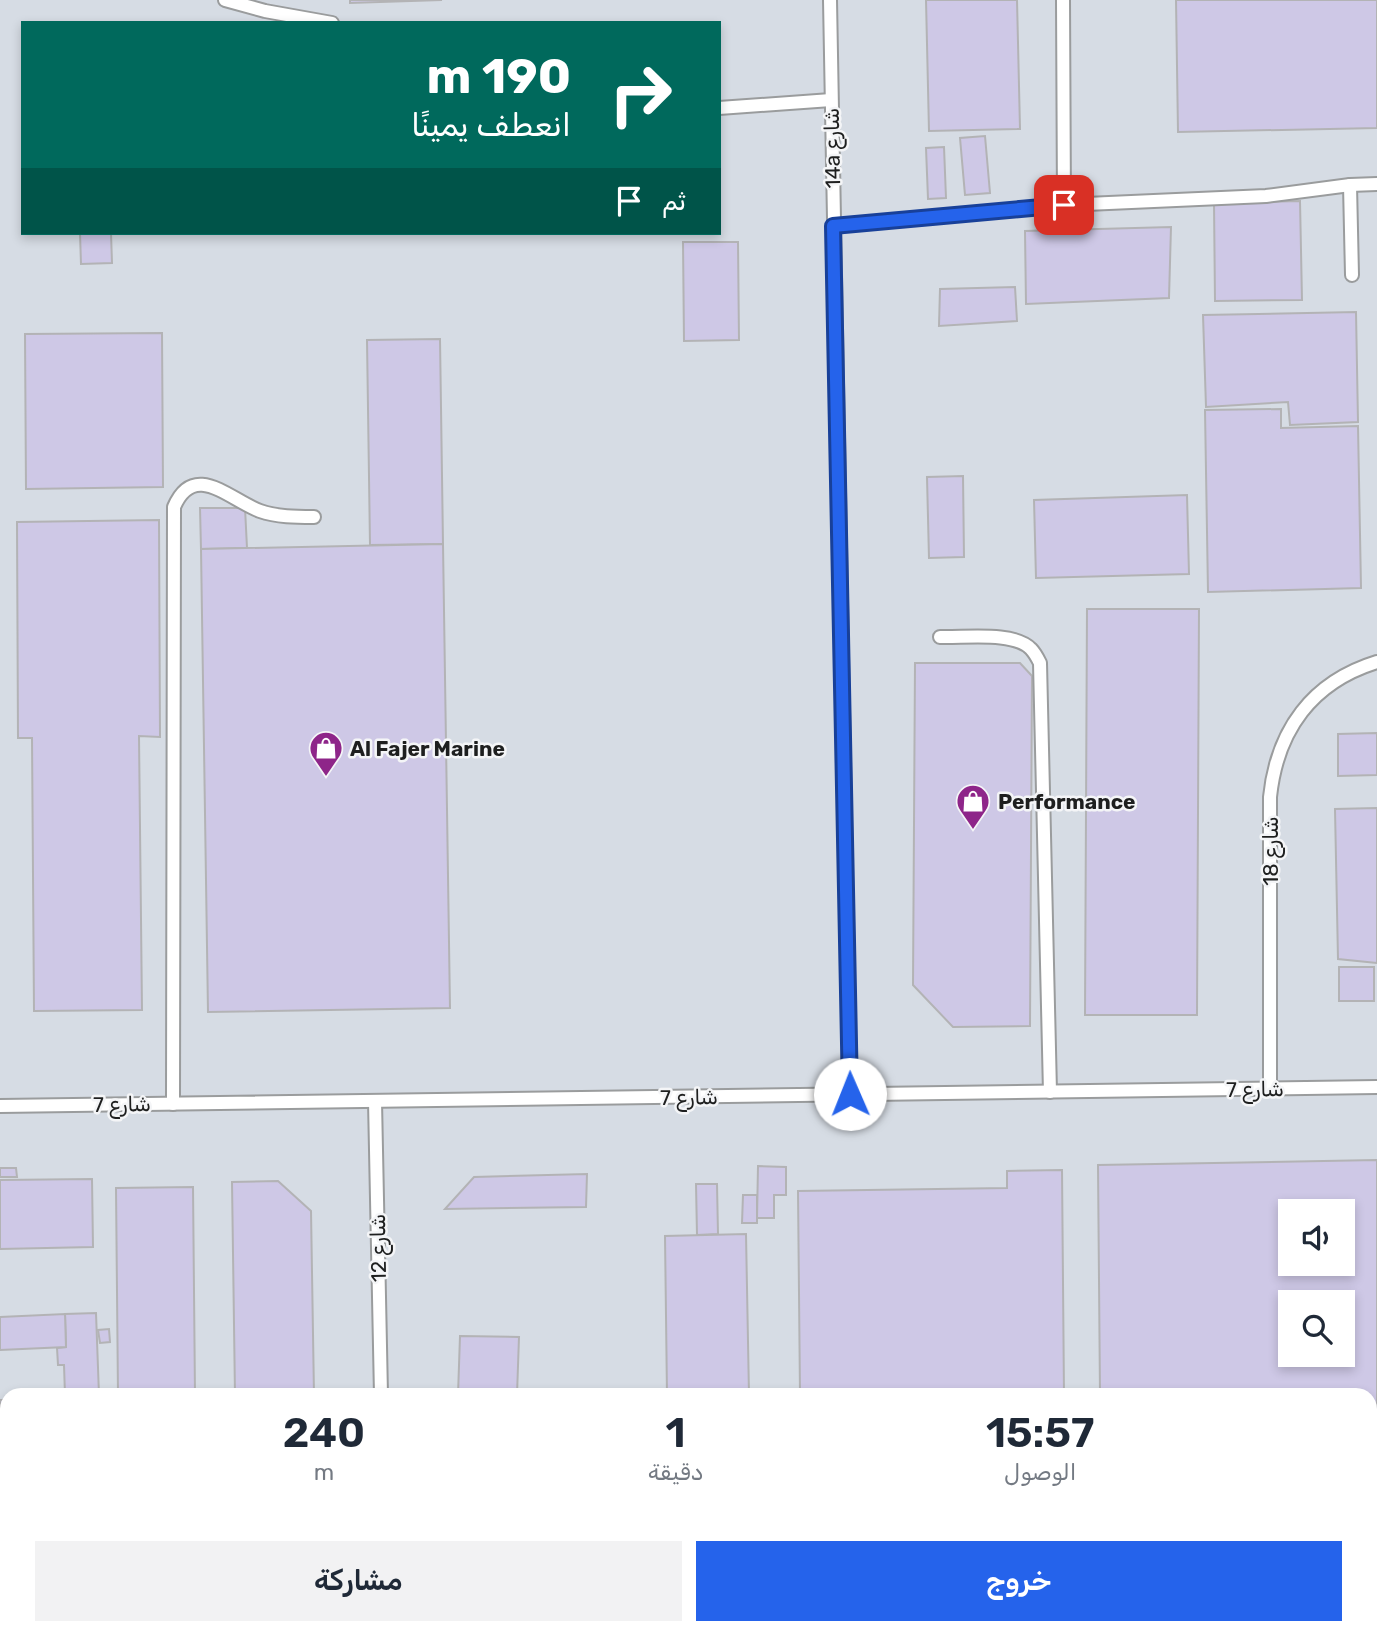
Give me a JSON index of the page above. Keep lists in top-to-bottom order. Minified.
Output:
{"streets":{"lane":["14a شارع","شارع 18","شارع 7","شارع 12"]},"crossings":[["14a شارع","شارع 7"],["شارع 18","شارع 7"],["شارع 7","شارع 12"]],"places":{"shop":["Al Fajer Marine","Performance"]},"page":{"turn":["190 m","انعطف يمينًا"],"then":"ثم","eta":["15:57","الوصول","1","دقيقة","240","m"],"buttons":["خروج","مشاركة"]}}
